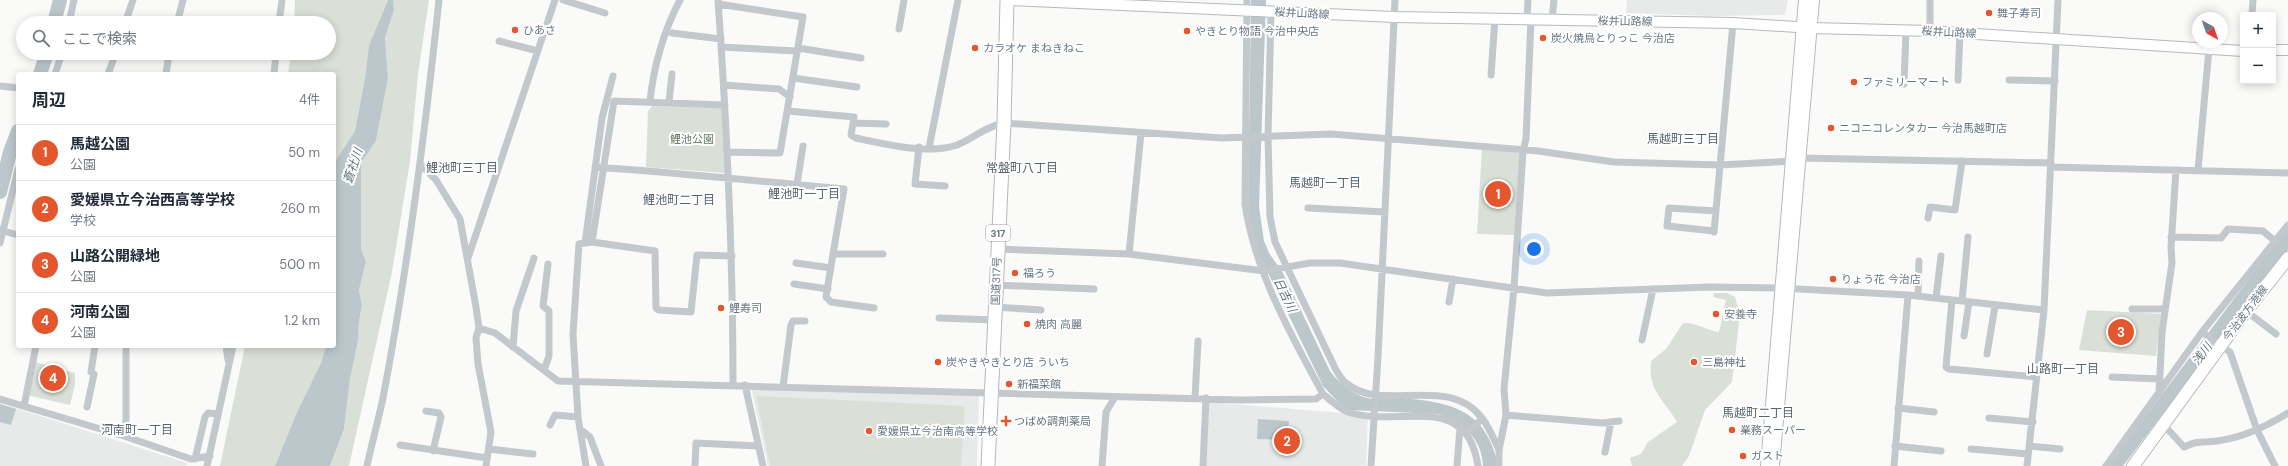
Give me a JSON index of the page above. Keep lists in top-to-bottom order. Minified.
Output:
{"streets":{"highway":["317","国道317号"],"main road":["桜井山路線","今治波方港線"]},"crossings":[["桜井山路線","国道317号"]],"districts":["馬越町三丁目","鯉池町三丁目","常盤町八丁目","馬越町一丁目","鯉池町一丁目","鯉池町二丁目","山路町一丁目","馬越町二丁目","河南町一丁目"],"water":["蒼社川","日吉川","浅川"],"parks":["鯉池公園"],"places":{"other":["舞子寿司","ひあさ","やきとり物語 今治中央店","炭火焼鳥とりっこ 今治店","カラオケ まねきねこ","ファミリーマート","ニコニコレンタカー 今治馬越町店","福ろう","りょう花 今治店","鯉寿司","安養寺","焼肉 高麗","炭やきやきとり店 ういち","三島神社","新福菜館","業務スーパー","愛媛県立今治南高等学校","ガスト"],"health":["つばめ調剤薬局"]},"north":"bottom right","page":{"map_buttons":["+","−"],"search":"ここで検索","heading":["周辺","4件"],"list":[{"mark":"1","name":"馬越公園","note":"公園","value":"50 m"},{"mark":"2","name":"愛媛県立今治西高等学校","note":"学校","value":"260 m"},{"mark":"3","name":"山路公開緑地","note":"公園","value":"500 m"},{"mark":"4","name":"河南公園","note":"公園","value":"1.2 km"}],"pins":["1","3","4","2"]}}
